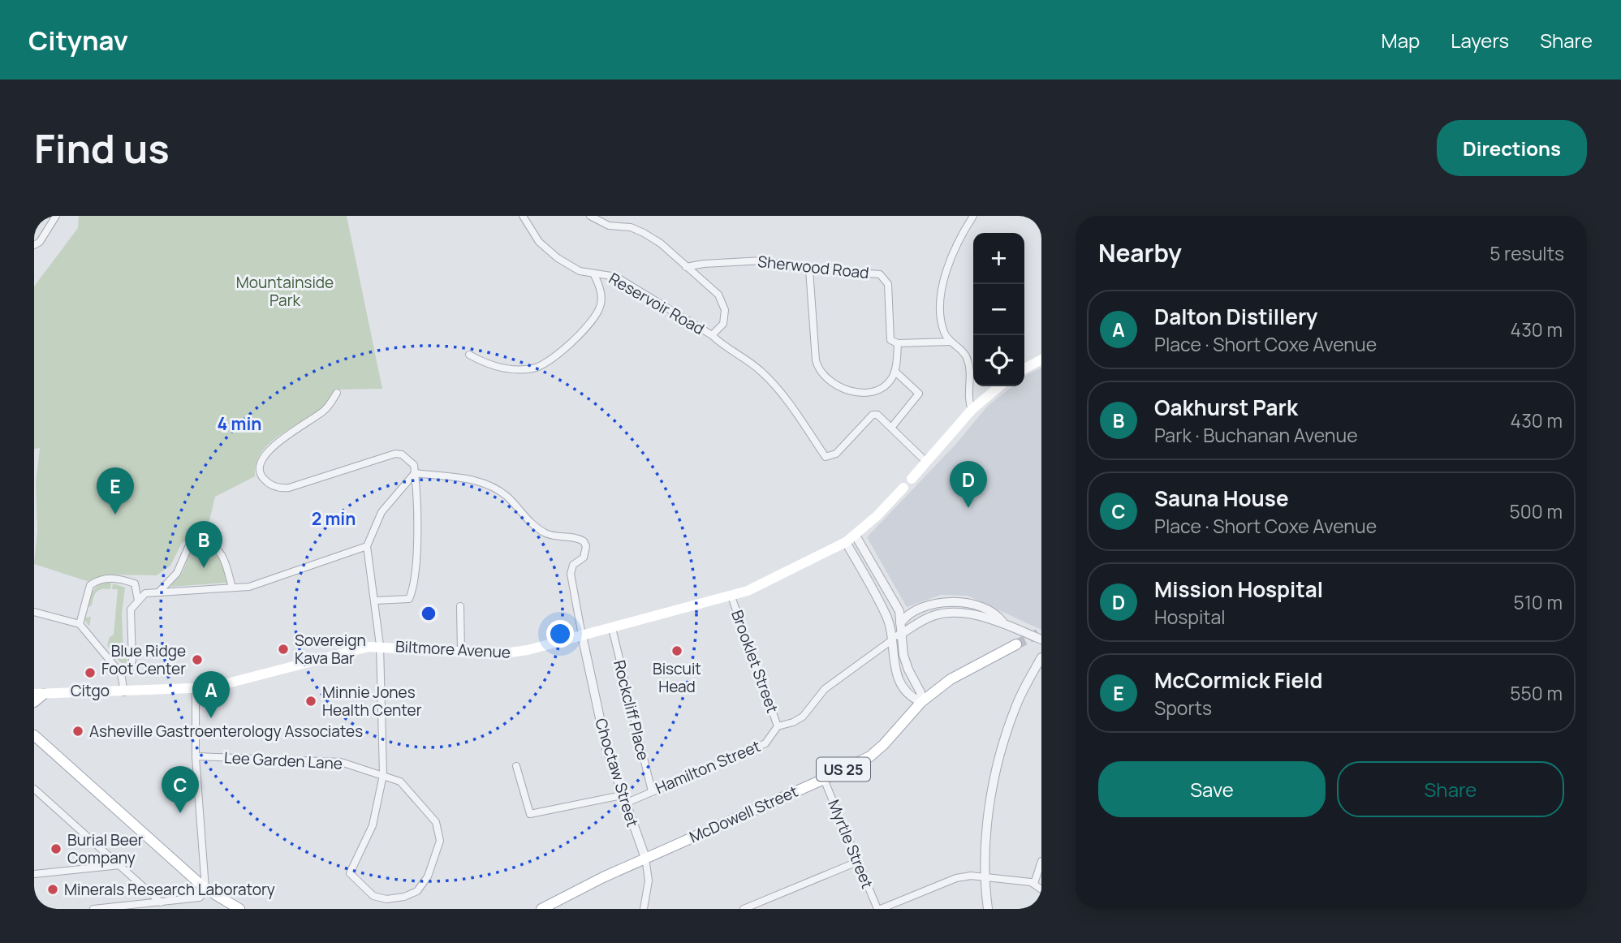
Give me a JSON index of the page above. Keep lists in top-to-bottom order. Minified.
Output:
{"streets":{"main road":["Biltmore Avenue","US 25","McDowell Street"],"street":["Sherwood Road","Reservoir Road","Brooklet Street","Rockcliff Place","Lee Garden Lane","Hamilton Street","Choctaw Street","Myrtle Street"]},"crossings":[["Biltmore Avenue","Brooklet Street"],["Biltmore Avenue","Rockcliff Place"],["Biltmore Avenue","Choctaw Street"],["Brooklet Street","Hamilton Street"],["Rockcliff Place","Hamilton Street"],["Hamilton Street","Choctaw Street"],["Choctaw Street","McDowell Street"],["McDowell Street","Myrtle Street"]],"parks":["Mountainside Park"],"places":["Sovereign Kava Bar","Biscuit Head","Blue Ridge Foot Center","Citgo","Minnie Jones Health Center","Asheville Gastroenterology Associates","Burial Beer Company","Minerals Research Laboratory"],"page":{"header":"Citynav","nav":["Map","Layers","Share"],"buttons":["Directions",["Save","Share"]],"title":"Find us","heading":["Nearby","5 results"],"map_buttons":["+","−"],"list":[{"mark":"A","name":"Dalton Distillery","note":"Place · Short Coxe Avenue","value":"430 m"},{"mark":"B","name":"Oakhurst Park","note":"Park · Buchanan Avenue","value":"430 m"},{"mark":"C","name":"Sauna House","note":"Place · Short Coxe Avenue","value":"500 m"},{"mark":"D","name":"Mission Hospital","note":"Hospital","value":"510 m"},{"mark":"E","name":"McCormick Field","note":"Sports","value":"550 m"}],"pins":["D","E","B","A","C"]},"rings":["4 min","2 min"]}
